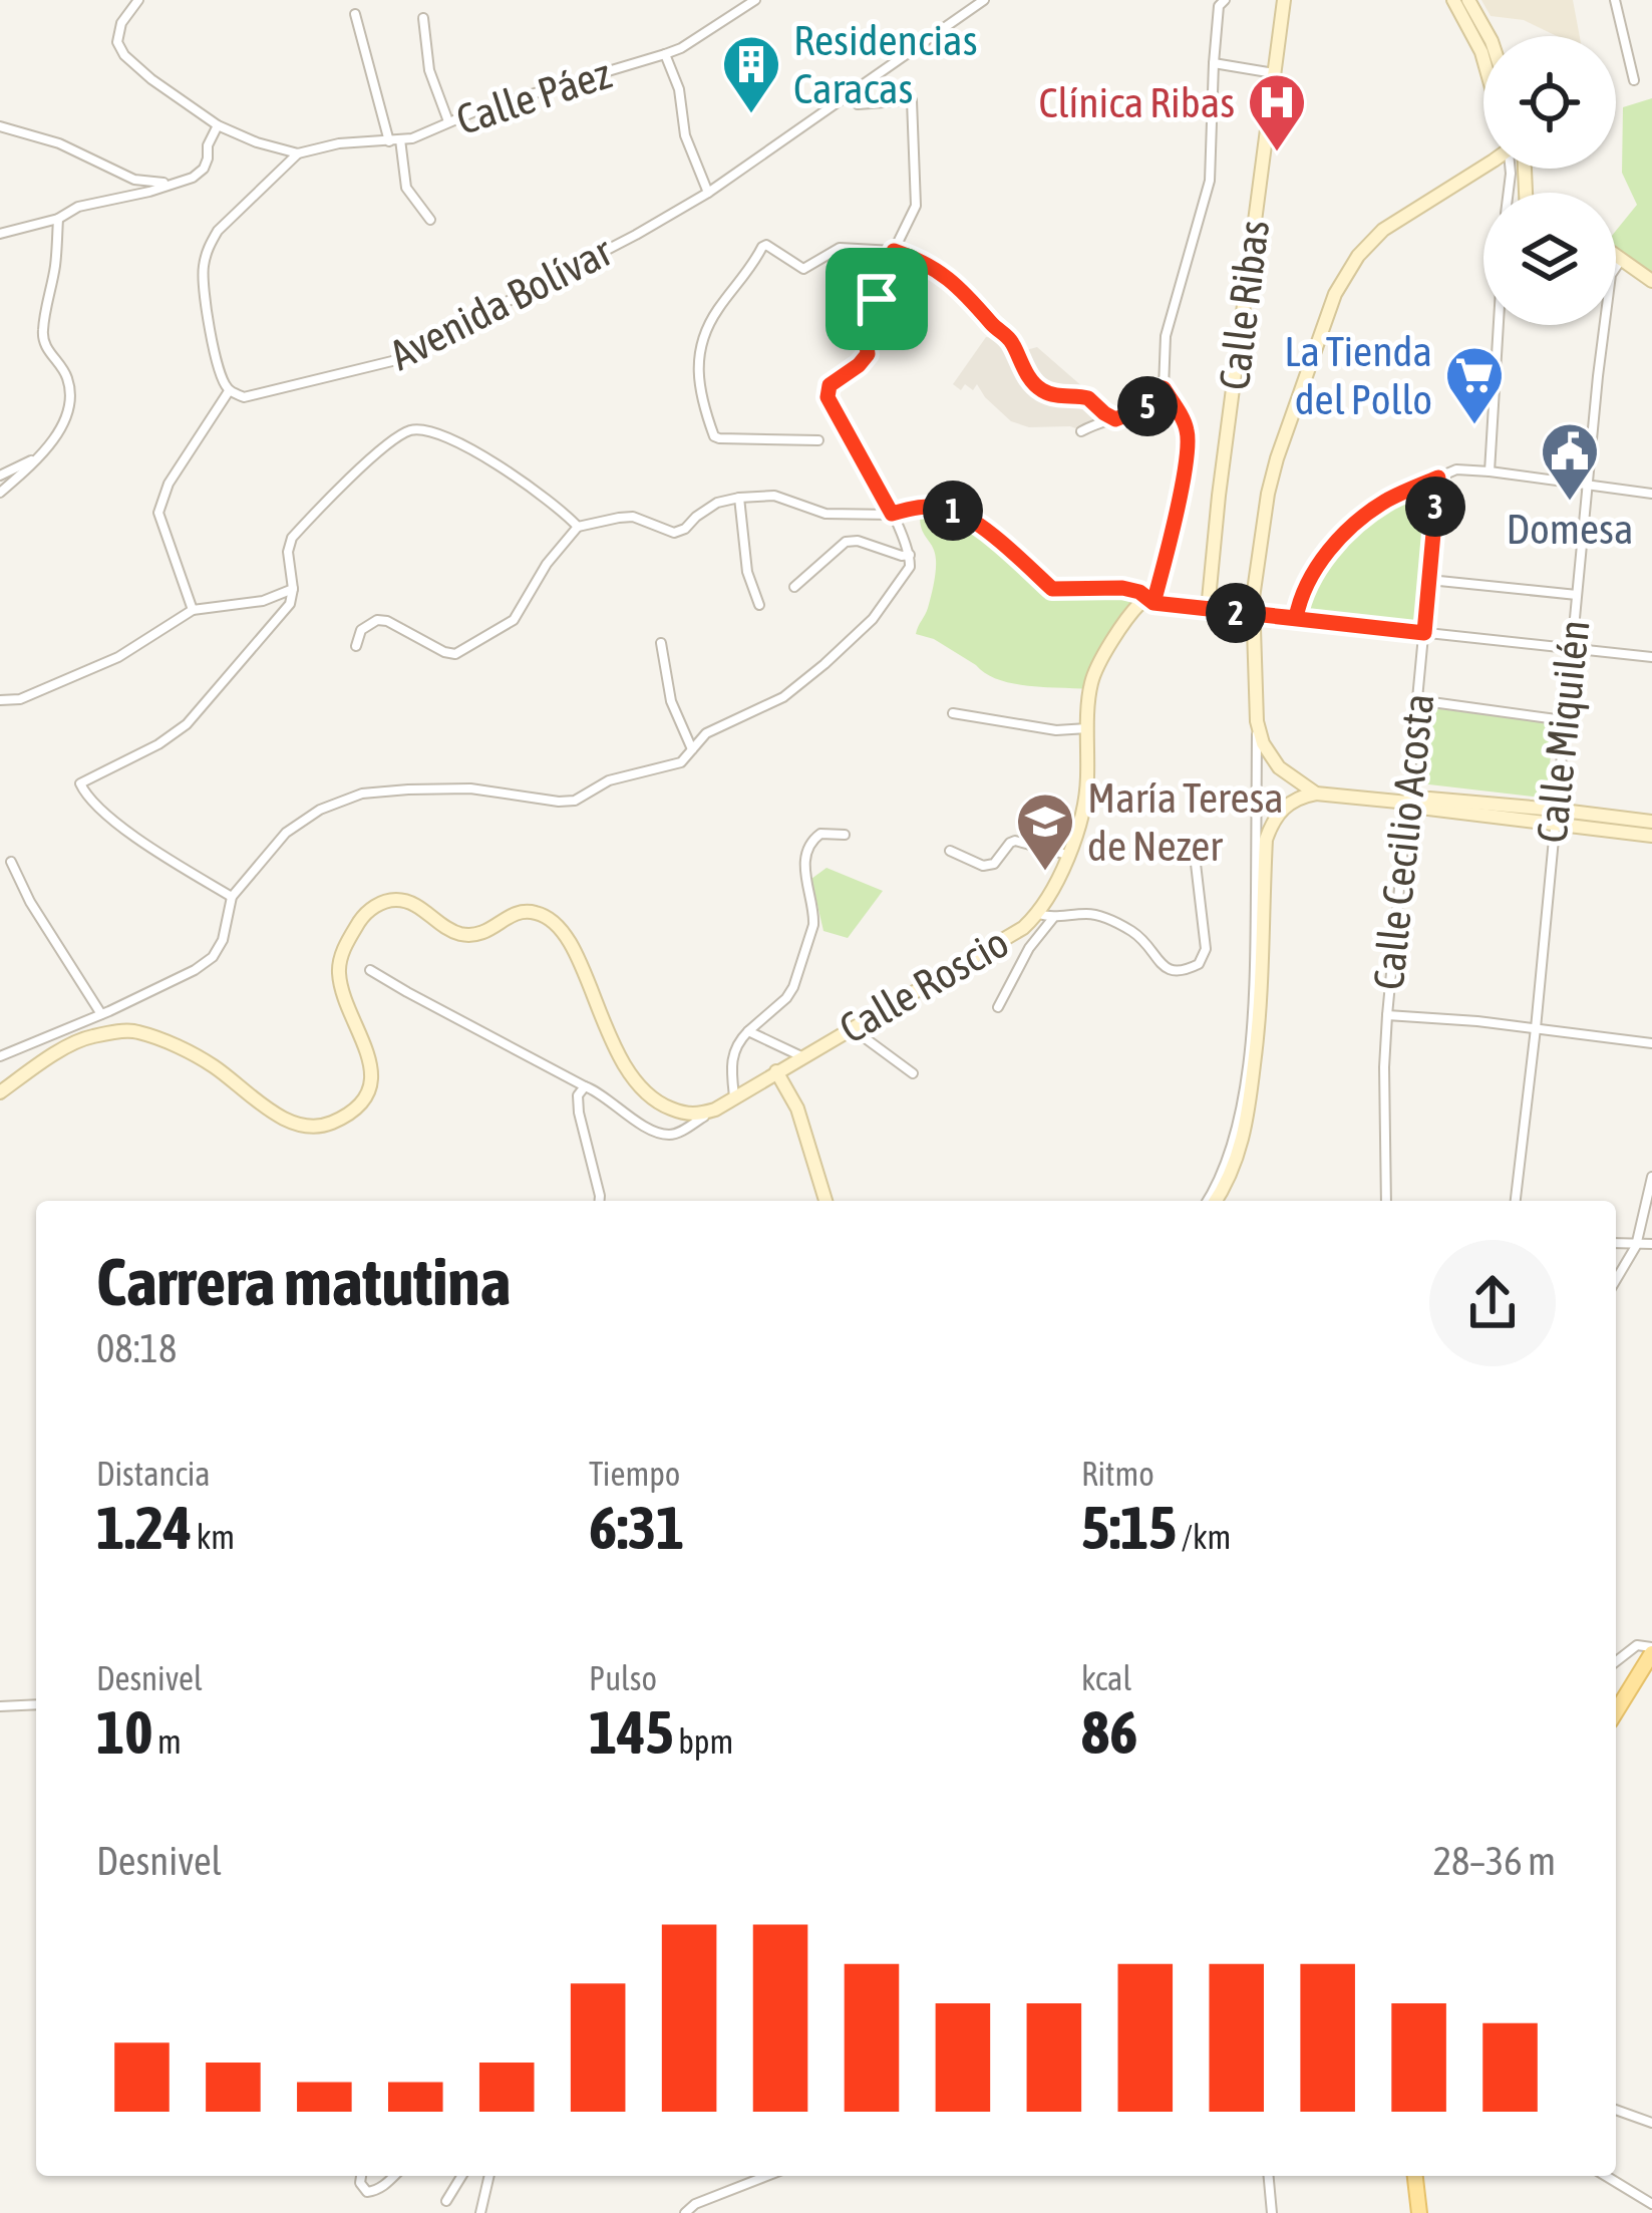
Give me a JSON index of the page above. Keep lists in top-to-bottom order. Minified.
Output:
{"streets":{"street":["Calle Páez","Avenida Bolívar","Calle Ribas","Calle Miquilén","Calle Cecilio Acosta","Calle Roscio"]},"places":{"building":["Residencias Caracas"],"hospital":["Clínica Ribas"],"supermarket":["La Tienda del Pollo"],"public building":["Domesa"],"school or university":["María Teresa de Nezer"]},"page":{"pins":["5","3","1","2"],"heading":["Carrera matutina","08:18"],"stats":[["Distancia","1.24 km"],["Tiempo","6:31"],["Ritmo","5:15 /km"],["Desnivel","10 m"],["Pulso","145 bpm"],["kcal","86"]],"chart":["Desnivel","28–36 m"]}}
